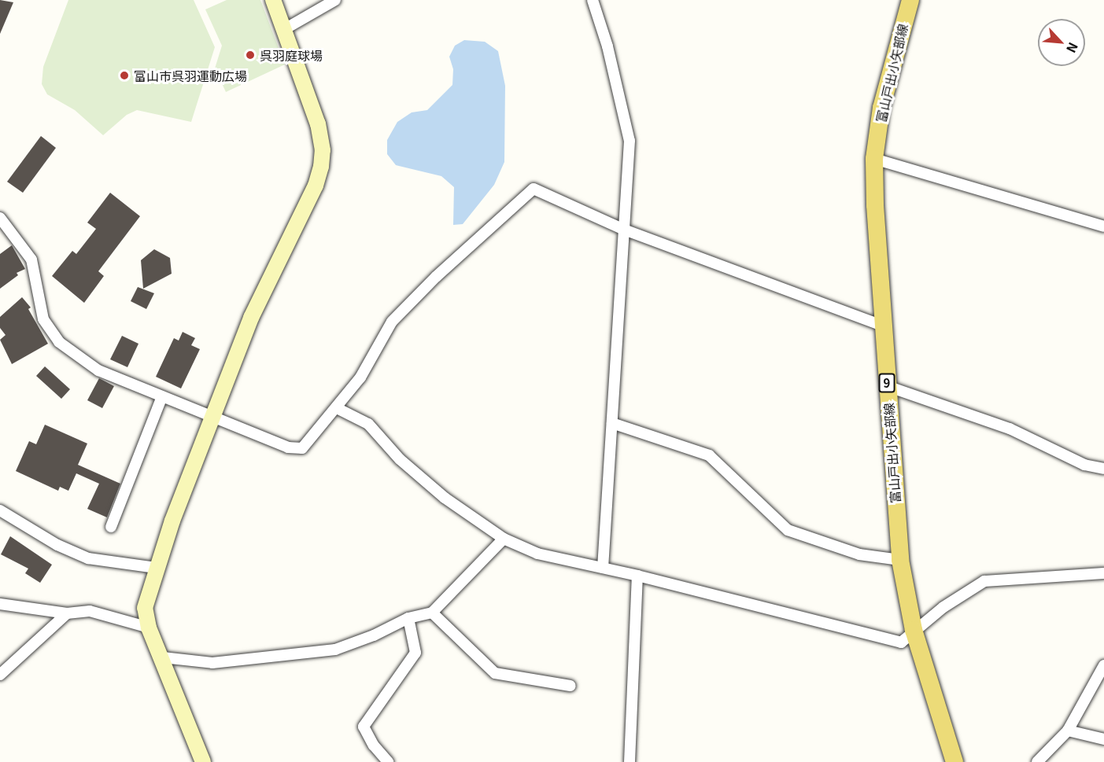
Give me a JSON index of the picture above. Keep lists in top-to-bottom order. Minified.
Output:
{"streets":{"main road":["富山戸出小矢部線","9"]},"places":["呉羽庭球場","富山市呉羽運動広場"],"north":"bottom right"}
